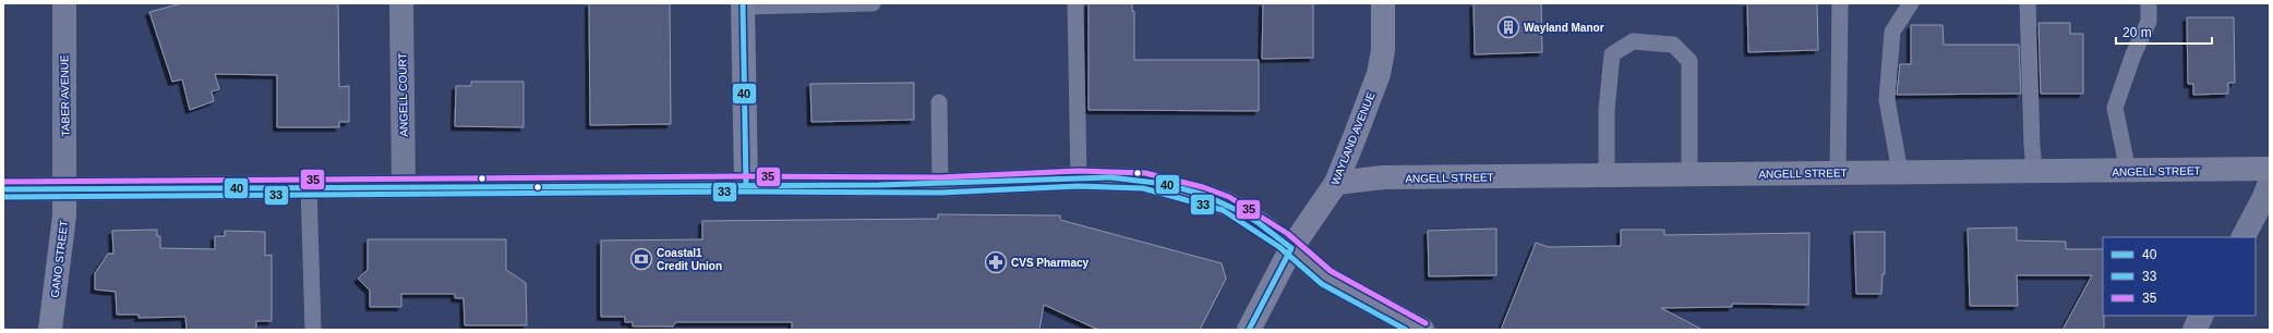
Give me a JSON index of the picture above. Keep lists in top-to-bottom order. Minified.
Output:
{"streets":{"main road":["WAYLAND AVENUE","ANGELL STREET","GANO STREET"],"street":["ANGELL COURT","TABER AVENUE"]},"crossings":[["TABER AVENUE","GANO STREET"],["WAYLAND AVENUE","ANGELL STREET"]],"places":{"building":["Wayland Manor"],"bank":["Coastal1 Credit Union"],"pharmacy":["CVS Pharmacy"]},"lines":["transit line 40","transit line 35","transit line 33"],"legend":["40","33","35"],"scale_bar":"20 m"}
